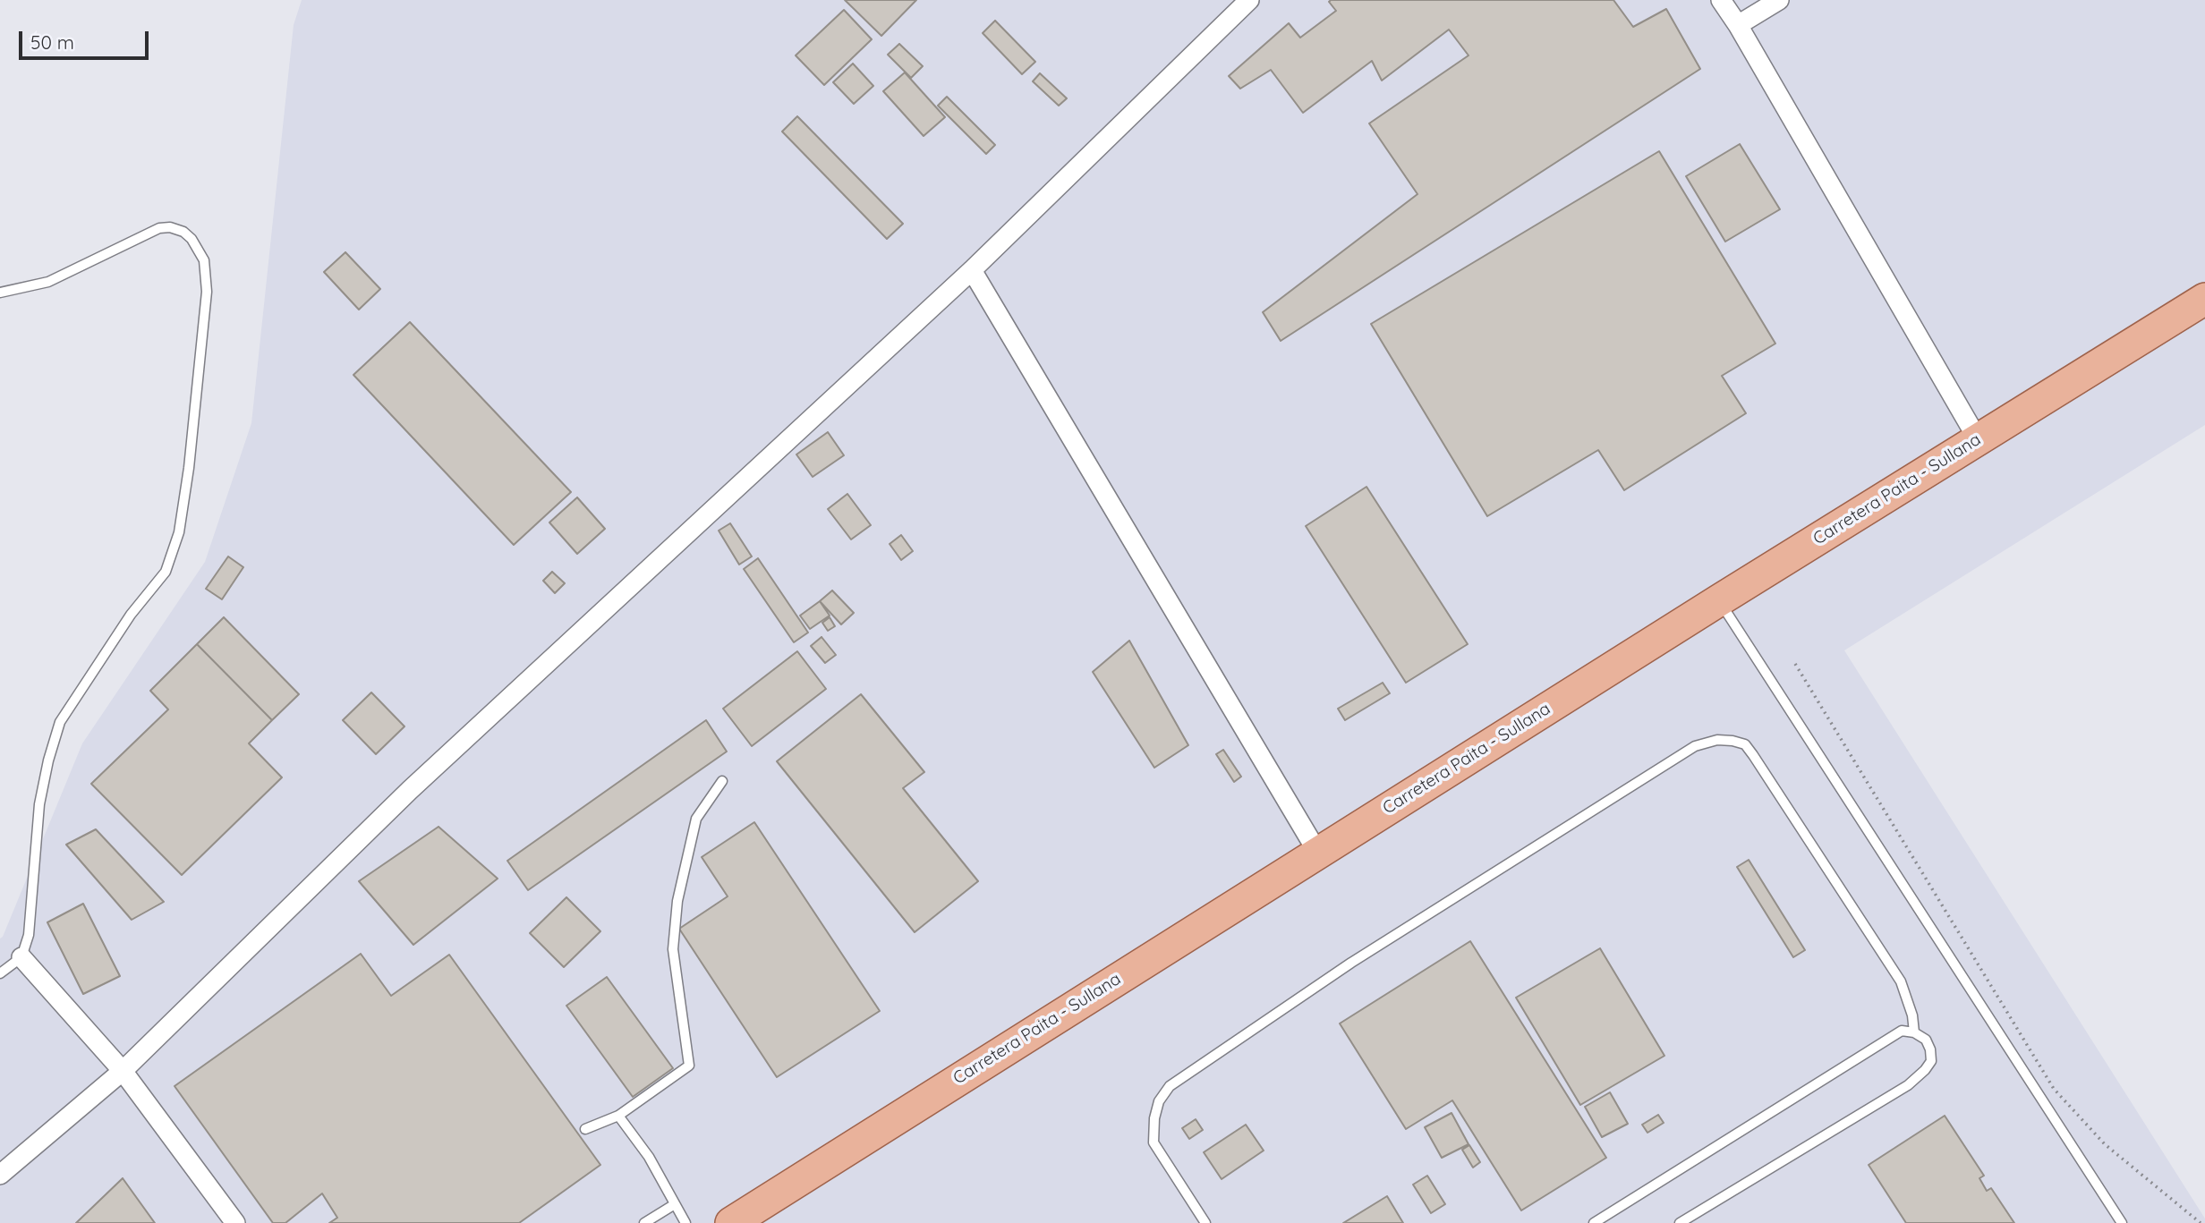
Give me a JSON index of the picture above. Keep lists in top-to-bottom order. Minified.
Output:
{"streets":{"main road":["Carretera Paita - Sullana"]},"scale_bar":"50 m"}
